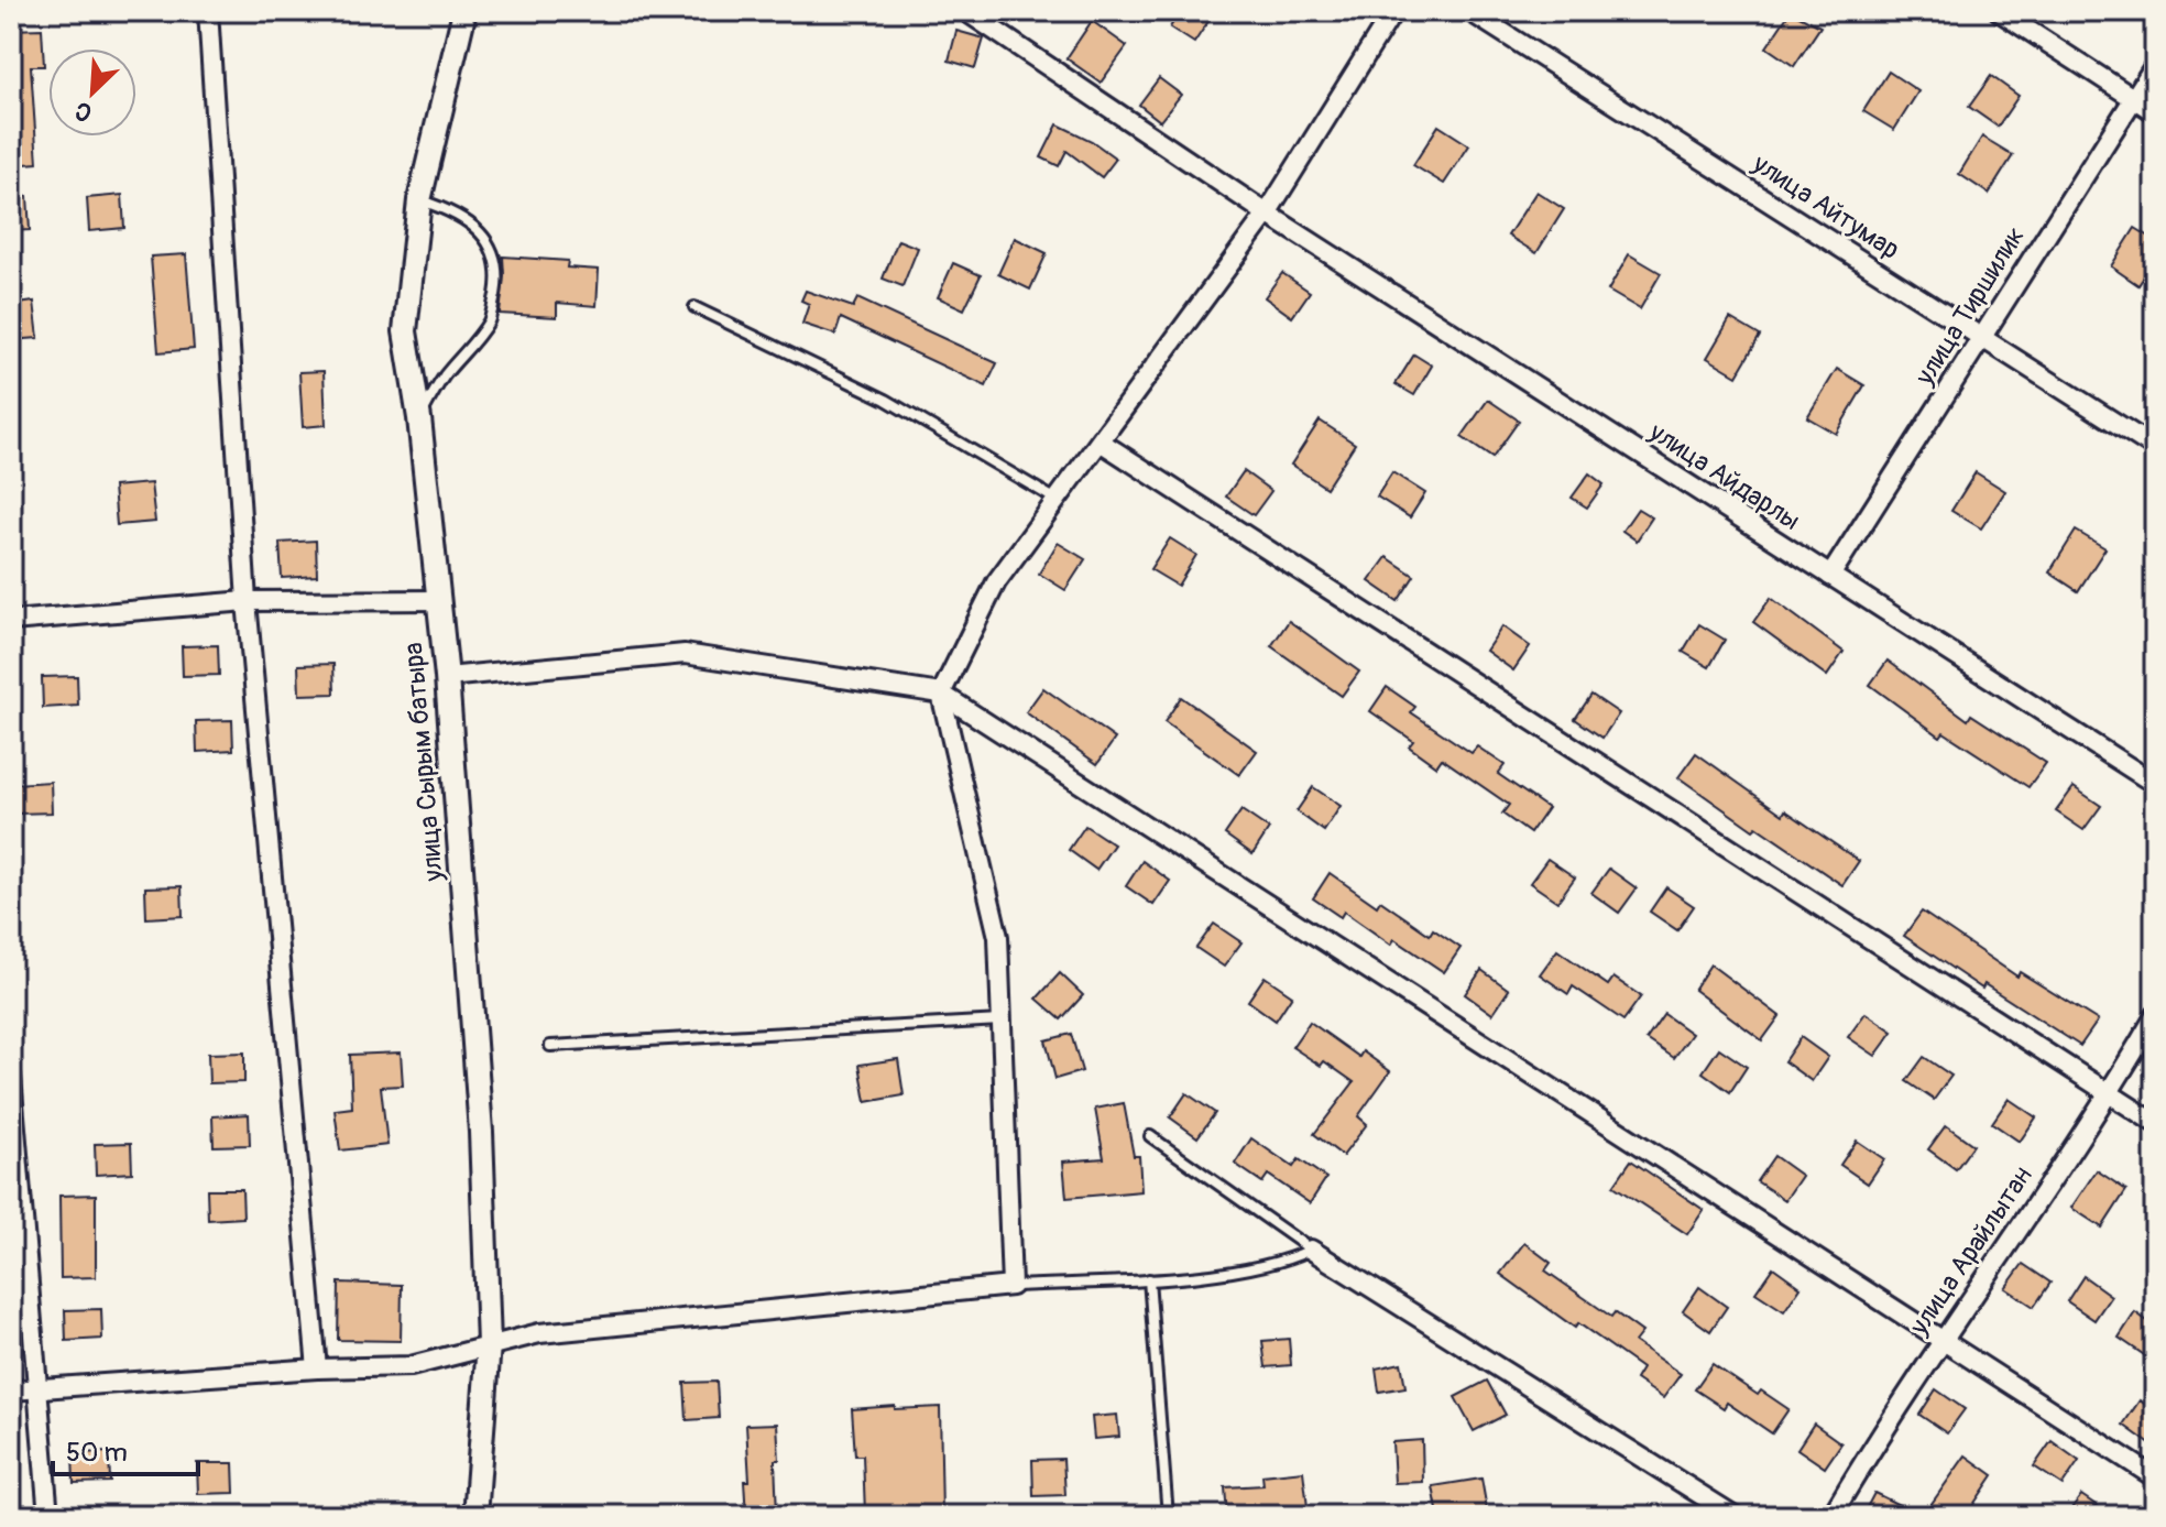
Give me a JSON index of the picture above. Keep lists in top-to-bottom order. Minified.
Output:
{"streets":{"street":["улица Айтумар","улица Тиршилик","улица Айдарлы","улица Сырым батыра","улица Арайлытан"]},"crossings":[["улица Айтумар","улица Тиршилик"],["улица Тиршилик","улица Айдарлы"]],"scale_bar":"50 m","north":"bottom left"}
